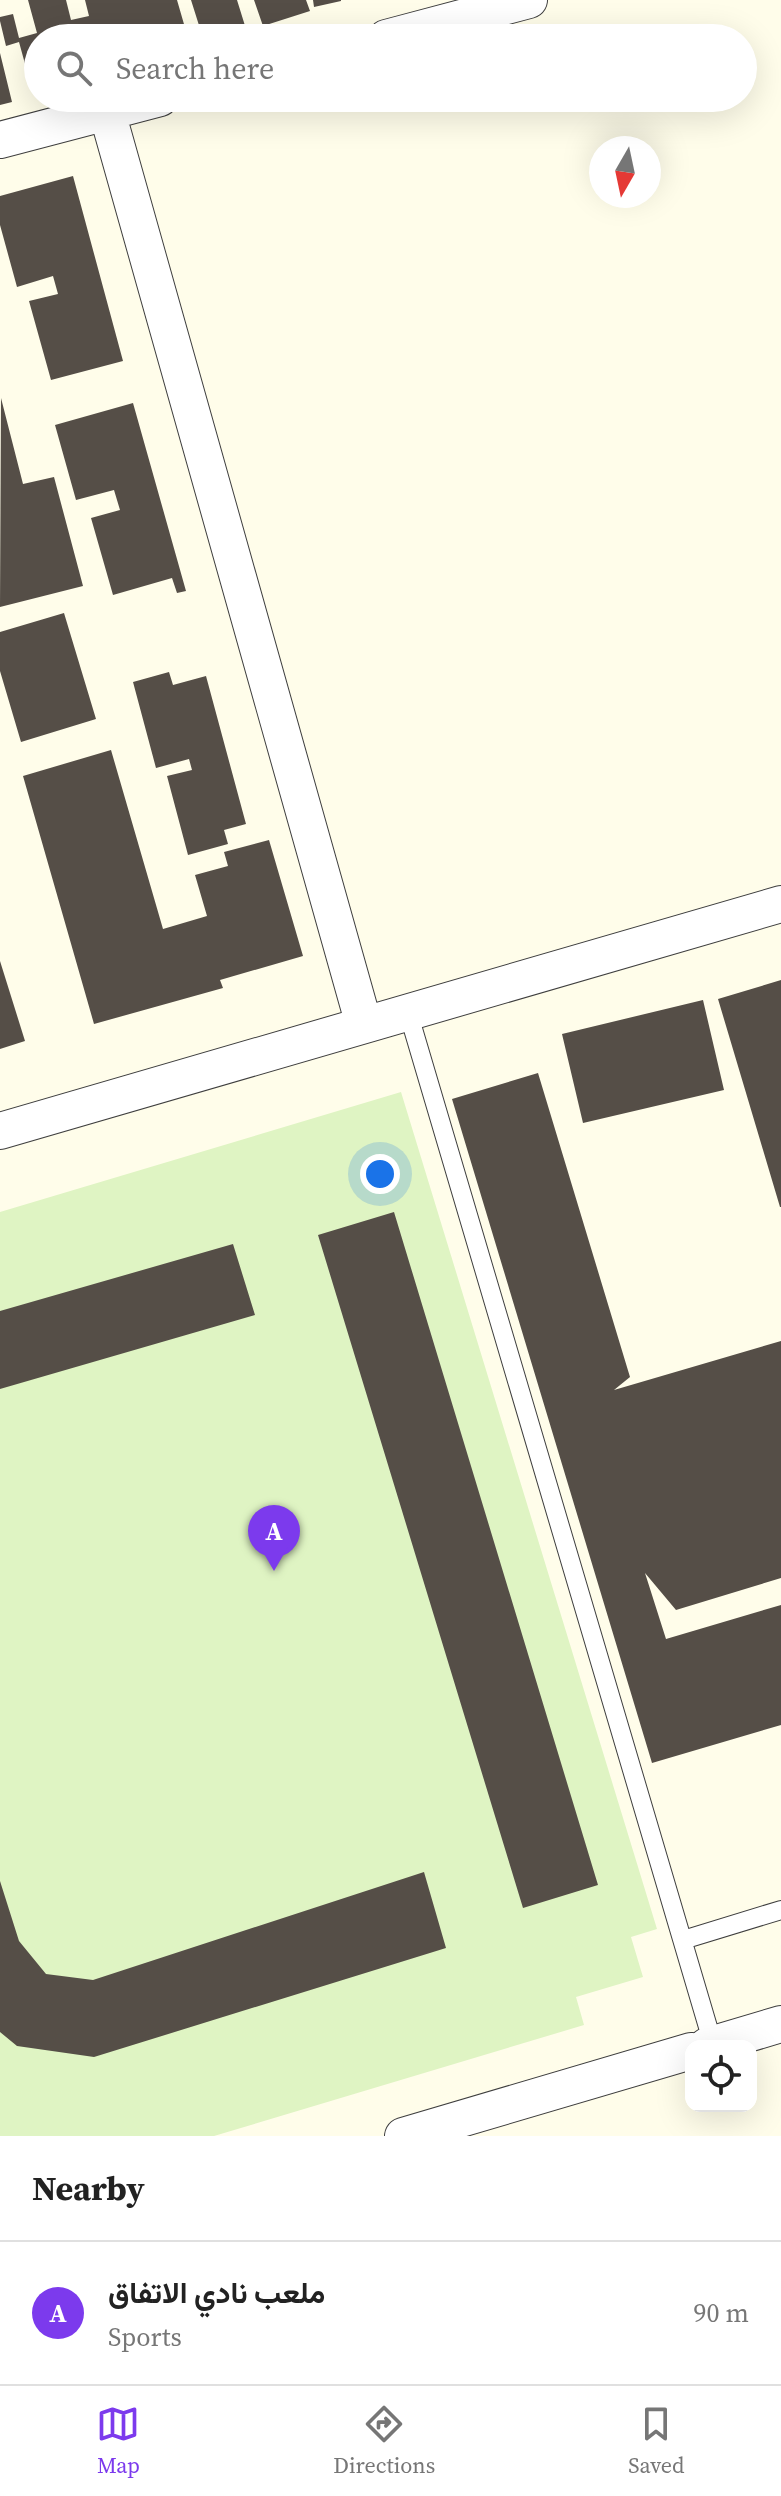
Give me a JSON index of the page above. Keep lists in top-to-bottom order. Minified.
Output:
{"north":"bottom","page":{"search":"Search here","pins":"A","heading":"Nearby","list":[{"mark":"A","name":"ملعب نادي الاتفاق","note":"Sports","value":"90 m"}],"nav":["Map","Directions","Saved"]}}
